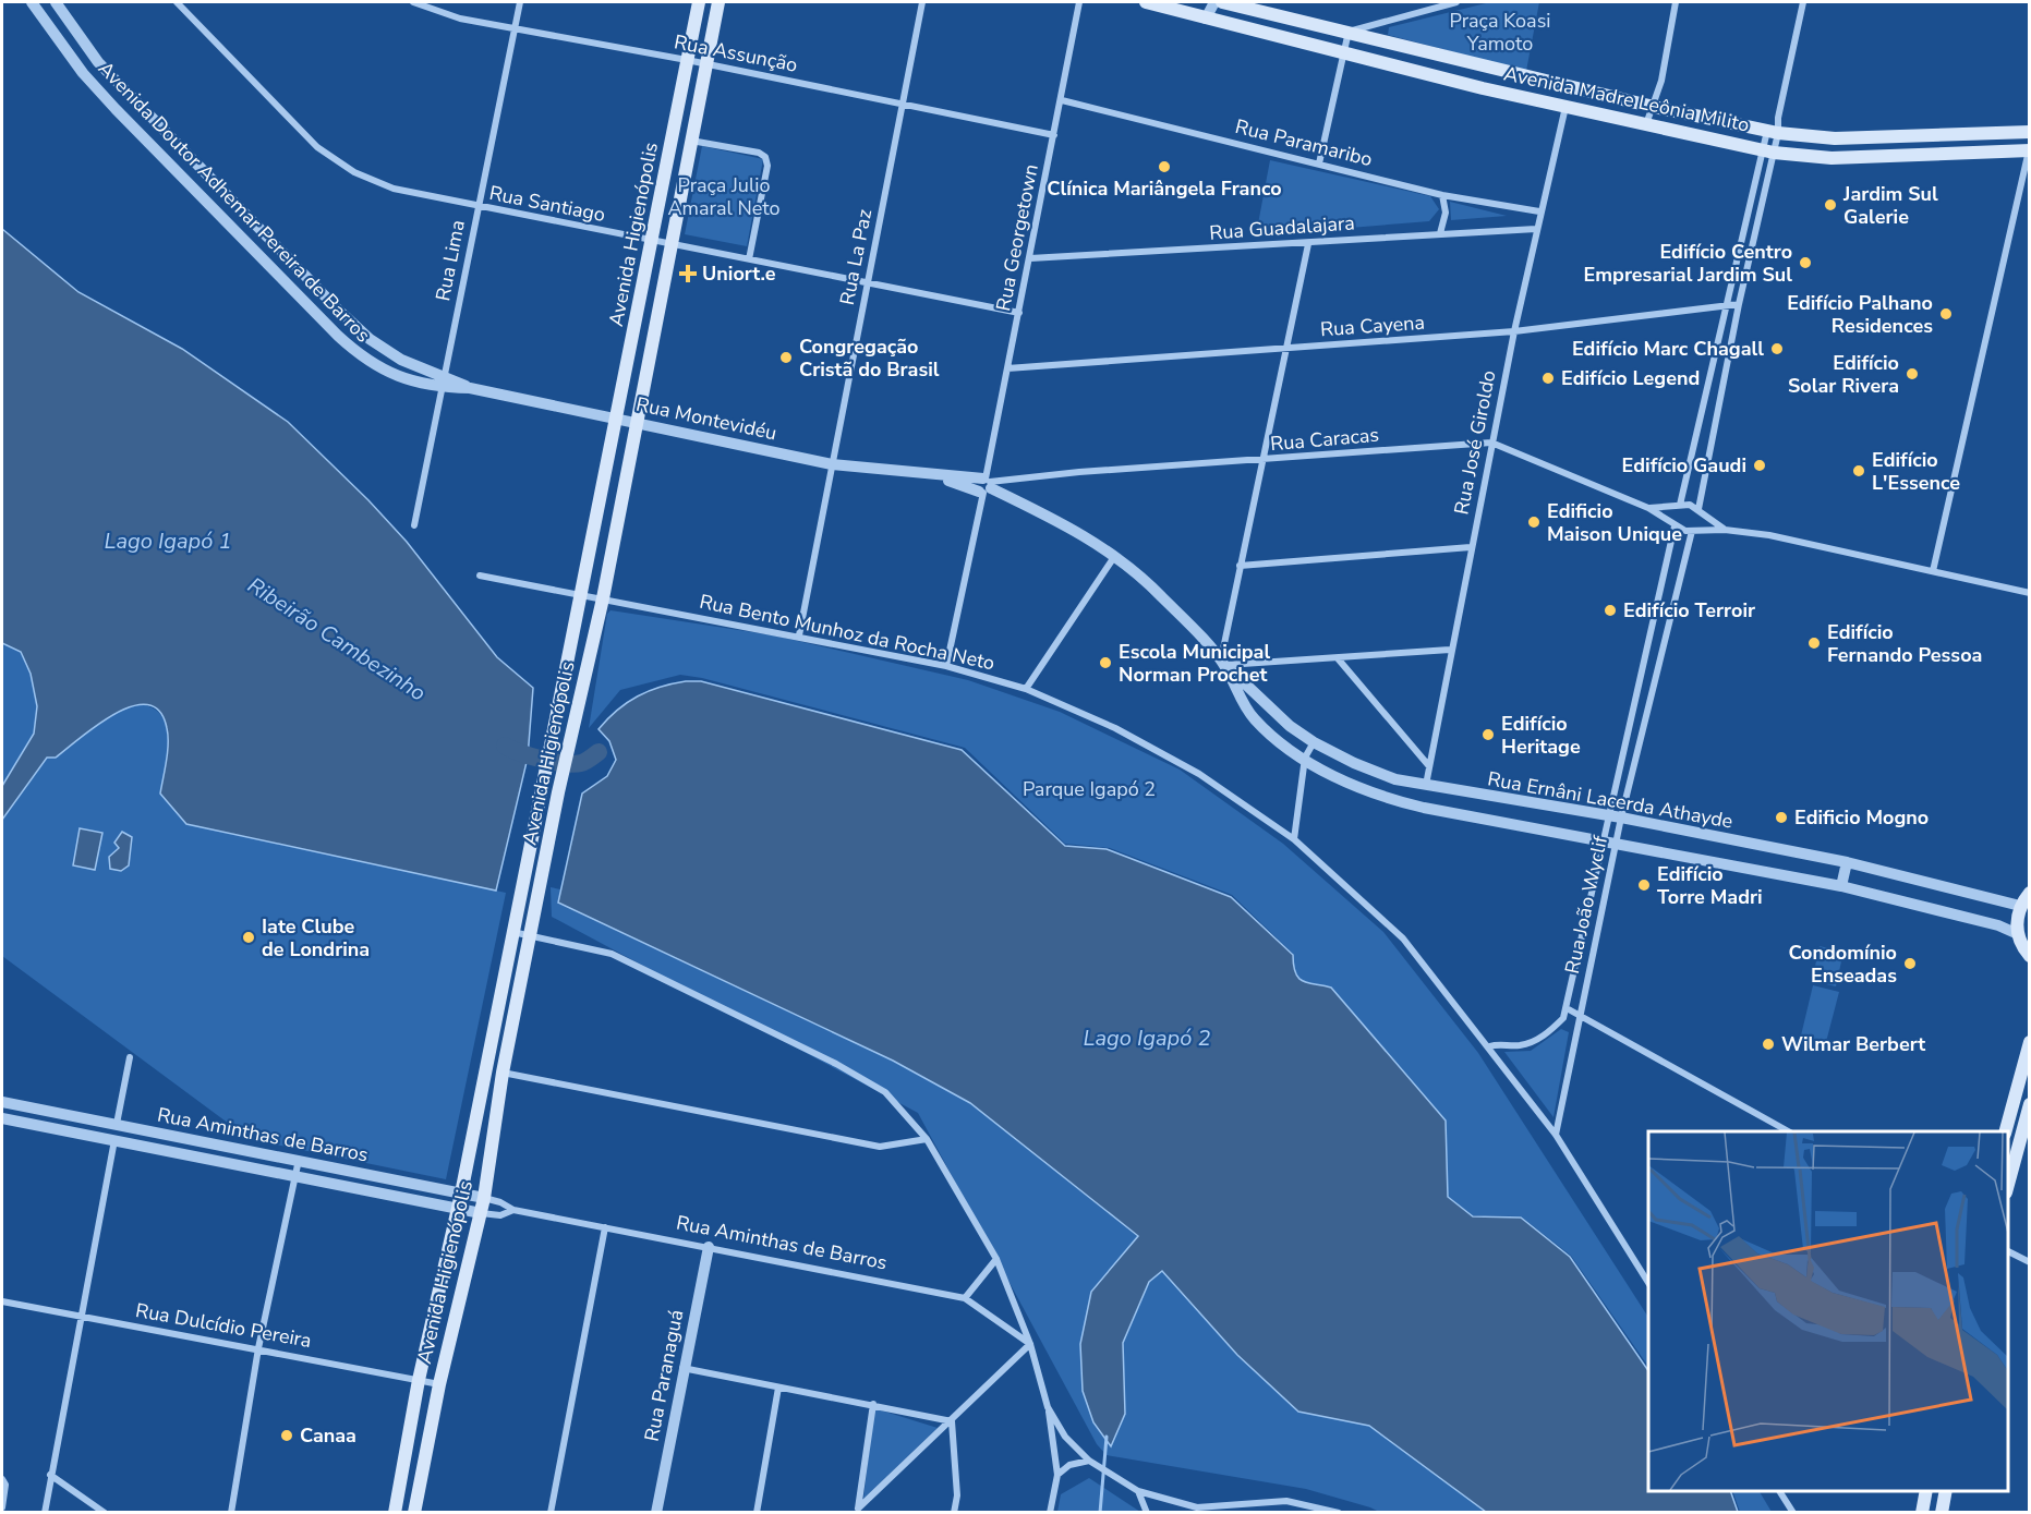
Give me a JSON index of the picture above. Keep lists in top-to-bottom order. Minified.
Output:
{"streets":{"main road":["Avenida Madre Leônia Milito","Avenida Higienópolis"],"street":["Rua Assunção","Rua Paramaribo","Avenida Doutor Adhemar Pereira de Barros","Rua Santiago","Rua Guadalajara","Rua Georgetown","Rua La Paz","Rua Lima","Rua Cayena","Rua Montevidéu","Rua Caracas","Rua José Giroldo","Rua Bento Munhoz da Rocha Neto","Rua Ernâni Lacerda Athayde","Rua João Wyclif","Rua Aminthas de Barros","Rua Dulcídio Pereira","Rua Paranaguá"]},"crossings":[["Rua Assunção","Avenida Higienópolis"],["Rua Assunção","Rua Georgetown"],["Rua Assunção","Rua La Paz"],["Rua Assunção","Rua Lima"],["Avenida Madre Leônia Milito","Rua José Giroldo"],["Avenida Madre Leônia Milito","Rua João Wyclif"],["Rua Paramaribo","Rua Georgetown"],["Rua Paramaribo","Rua José Giroldo"],["Avenida Doutor Adhemar Pereira de Barros","Rua Lima"],["Avenida Doutor Adhemar Pereira de Barros","Rua Montevidéu"],["Rua Santiago","Avenida Higienópolis"],["Rua Santiago","Rua Georgetown"],["Rua Santiago","Rua La Paz"],["Rua Santiago","Rua Lima"],["Rua Guadalajara","Rua Georgetown"],["Rua Guadalajara","Rua José Giroldo"],["Avenida Higienópolis","Rua Montevidéu"],["Avenida Higienópolis","Rua Bento Munhoz da Rocha Neto"],["Avenida Higienópolis","Rua Aminthas de Barros"],["Avenida Higienópolis","Rua Dulcídio Pereira"],["Rua Georgetown","Rua Cayena"],["Rua Georgetown","Rua Montevidéu"],["Rua Georgetown","Rua Caracas"],["Rua Georgetown","Rua Bento Munhoz da Rocha Neto"],["Rua La Paz","Rua Montevidéu"],["Rua La Paz","Rua Bento Munhoz da Rocha Neto"],["Rua Lima","Rua Montevidéu"],["Rua Cayena","Rua José Giroldo"],["Rua Cayena","Rua João Wyclif"],["Rua Montevidéu","Rua Caracas"],["Rua Montevidéu","Rua Ernâni Lacerda Athayde"],["Rua Montevidéu","Rua João Wyclif"],["Rua Caracas","Rua José Giroldo"],["Rua Caracas","Rua João Wyclif"],["Rua José Giroldo","Rua Ernâni Lacerda Athayde"],["Rua Bento Munhoz da Rocha Neto","Rua João Wyclif"],["Rua Ernâni Lacerda Athayde","Rua João Wyclif"],["Rua Aminthas de Barros","Rua Paranaguá"]],"water":["Lago Igapó 1","Ribeirão Cambezinho","Lago Igapó 2"],"parks":["Praça Koasi Yamoto","Praça Julio Amaral Neto","Parque Igapó 2"],"places":{"other":["Clínica Mariângela Franco","Jardim Sul Galerie","Edifício Centro Empresarial Jardim Sul","Edifício Palhano Residences","Edifício Marc Chagall","Congregação Cristã do Brasil","Edifício Solar Rivera","Edifício Legend","Edifício Gaudi","Edifício L'Essence","Edificio Maison Unique","Edifício Terroir","Edifício Fernando Pessoa","Escola Municipal Norman Prochet","Edifício Heritage","Edificio Mogno","Edifício Torre Madri","Iate Clube de Londrina","Condomínio Enseadas","Wilmar Berbert","Canaa"],"health":["Uniort.e"]}}
